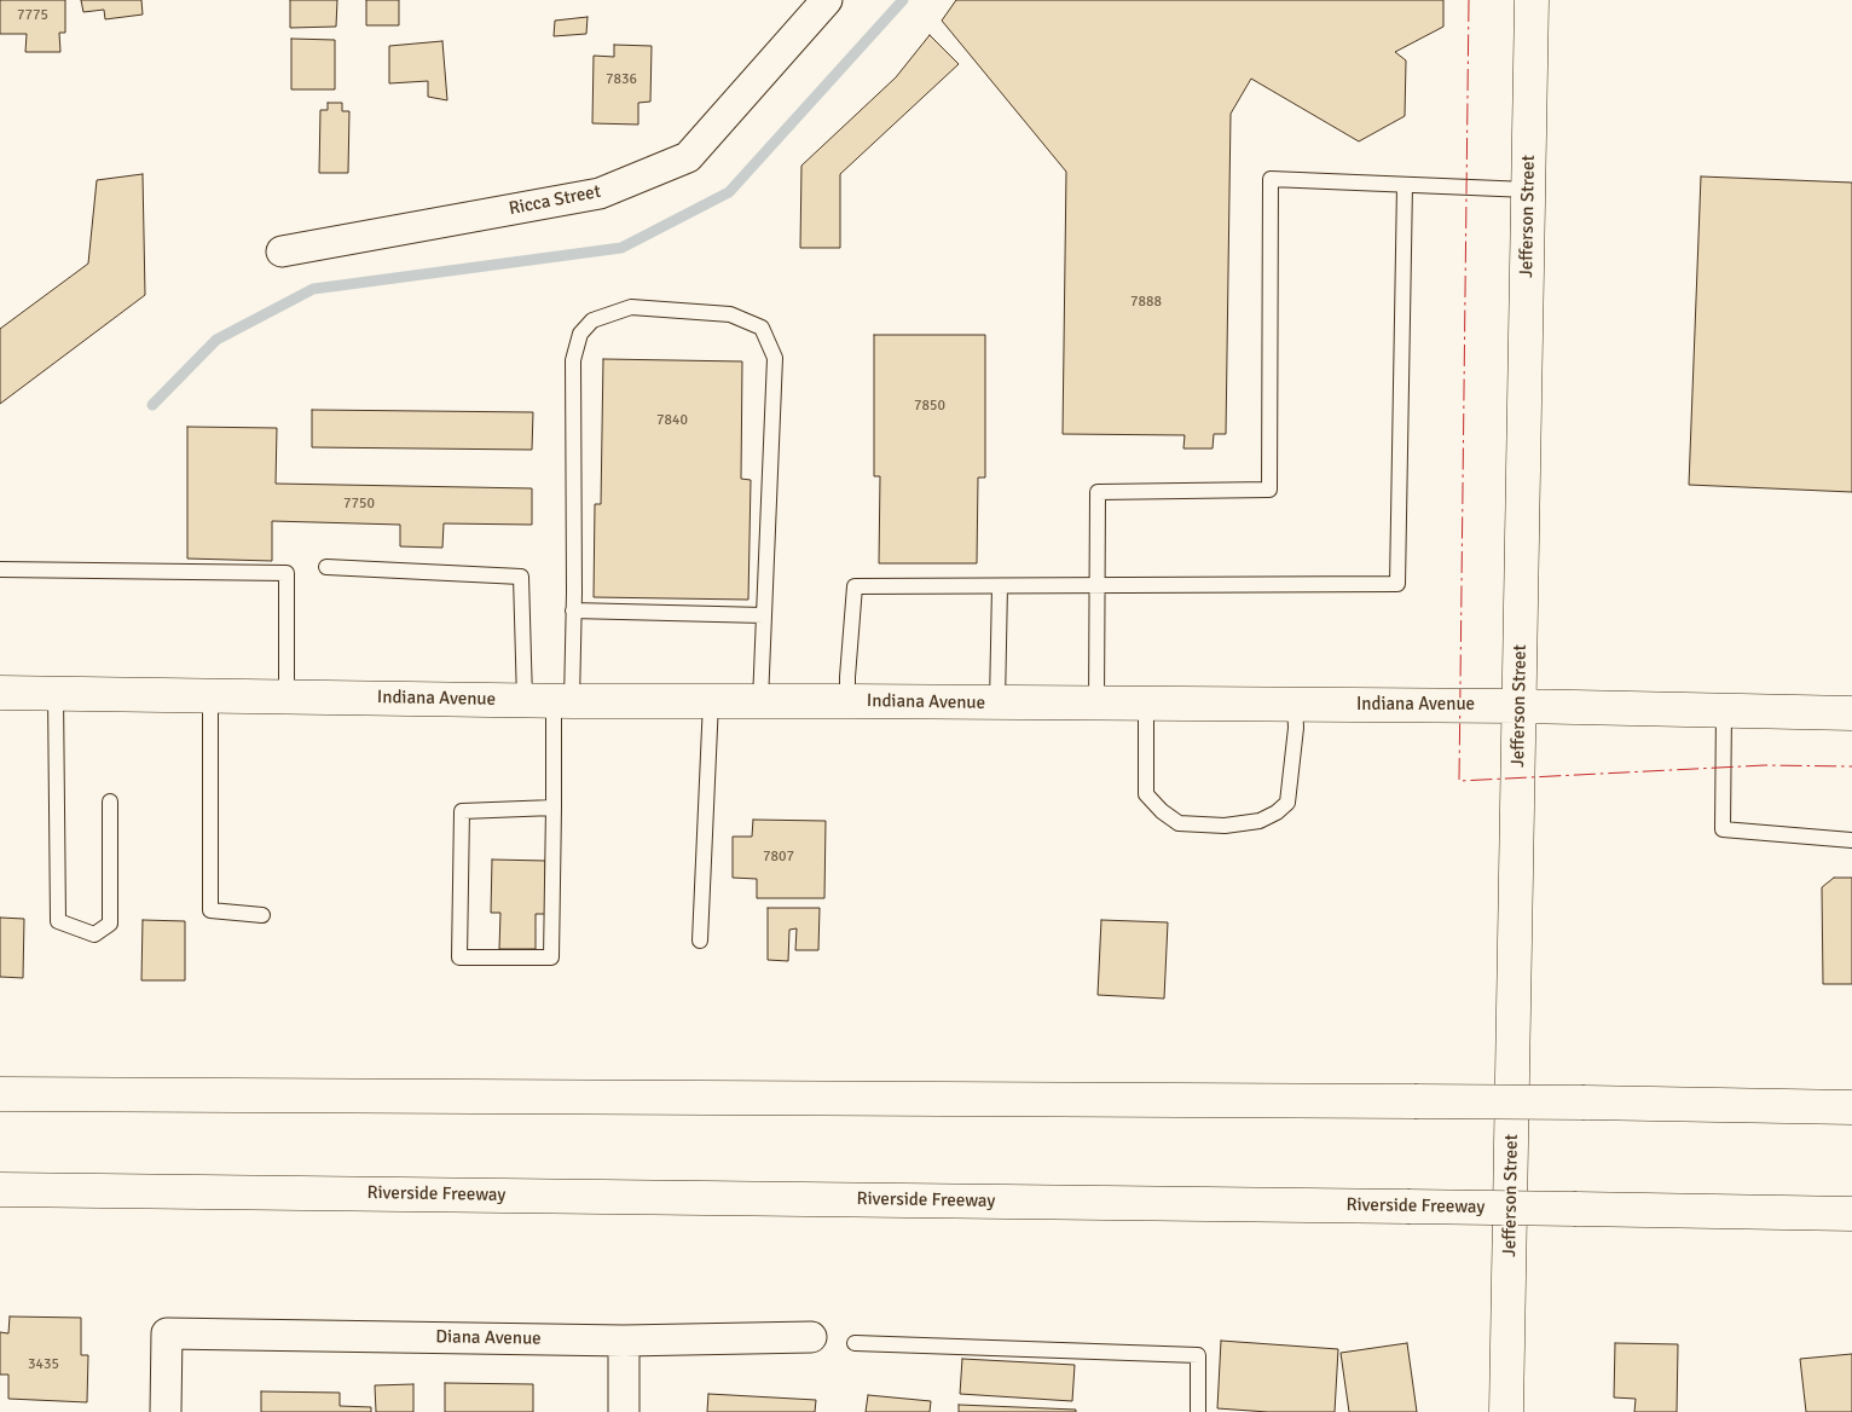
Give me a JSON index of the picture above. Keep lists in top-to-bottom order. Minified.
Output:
{"streets":{"main road":["Jefferson Street","Indiana Avenue","Riverside Freeway"],"street":["Ricca Street","Diana Avenue"]},"crossings":[["Jefferson Street","Indiana Avenue"]],"house_numbers":["7775","7836","7888","7850","7840","7750","7807","3435"]}
